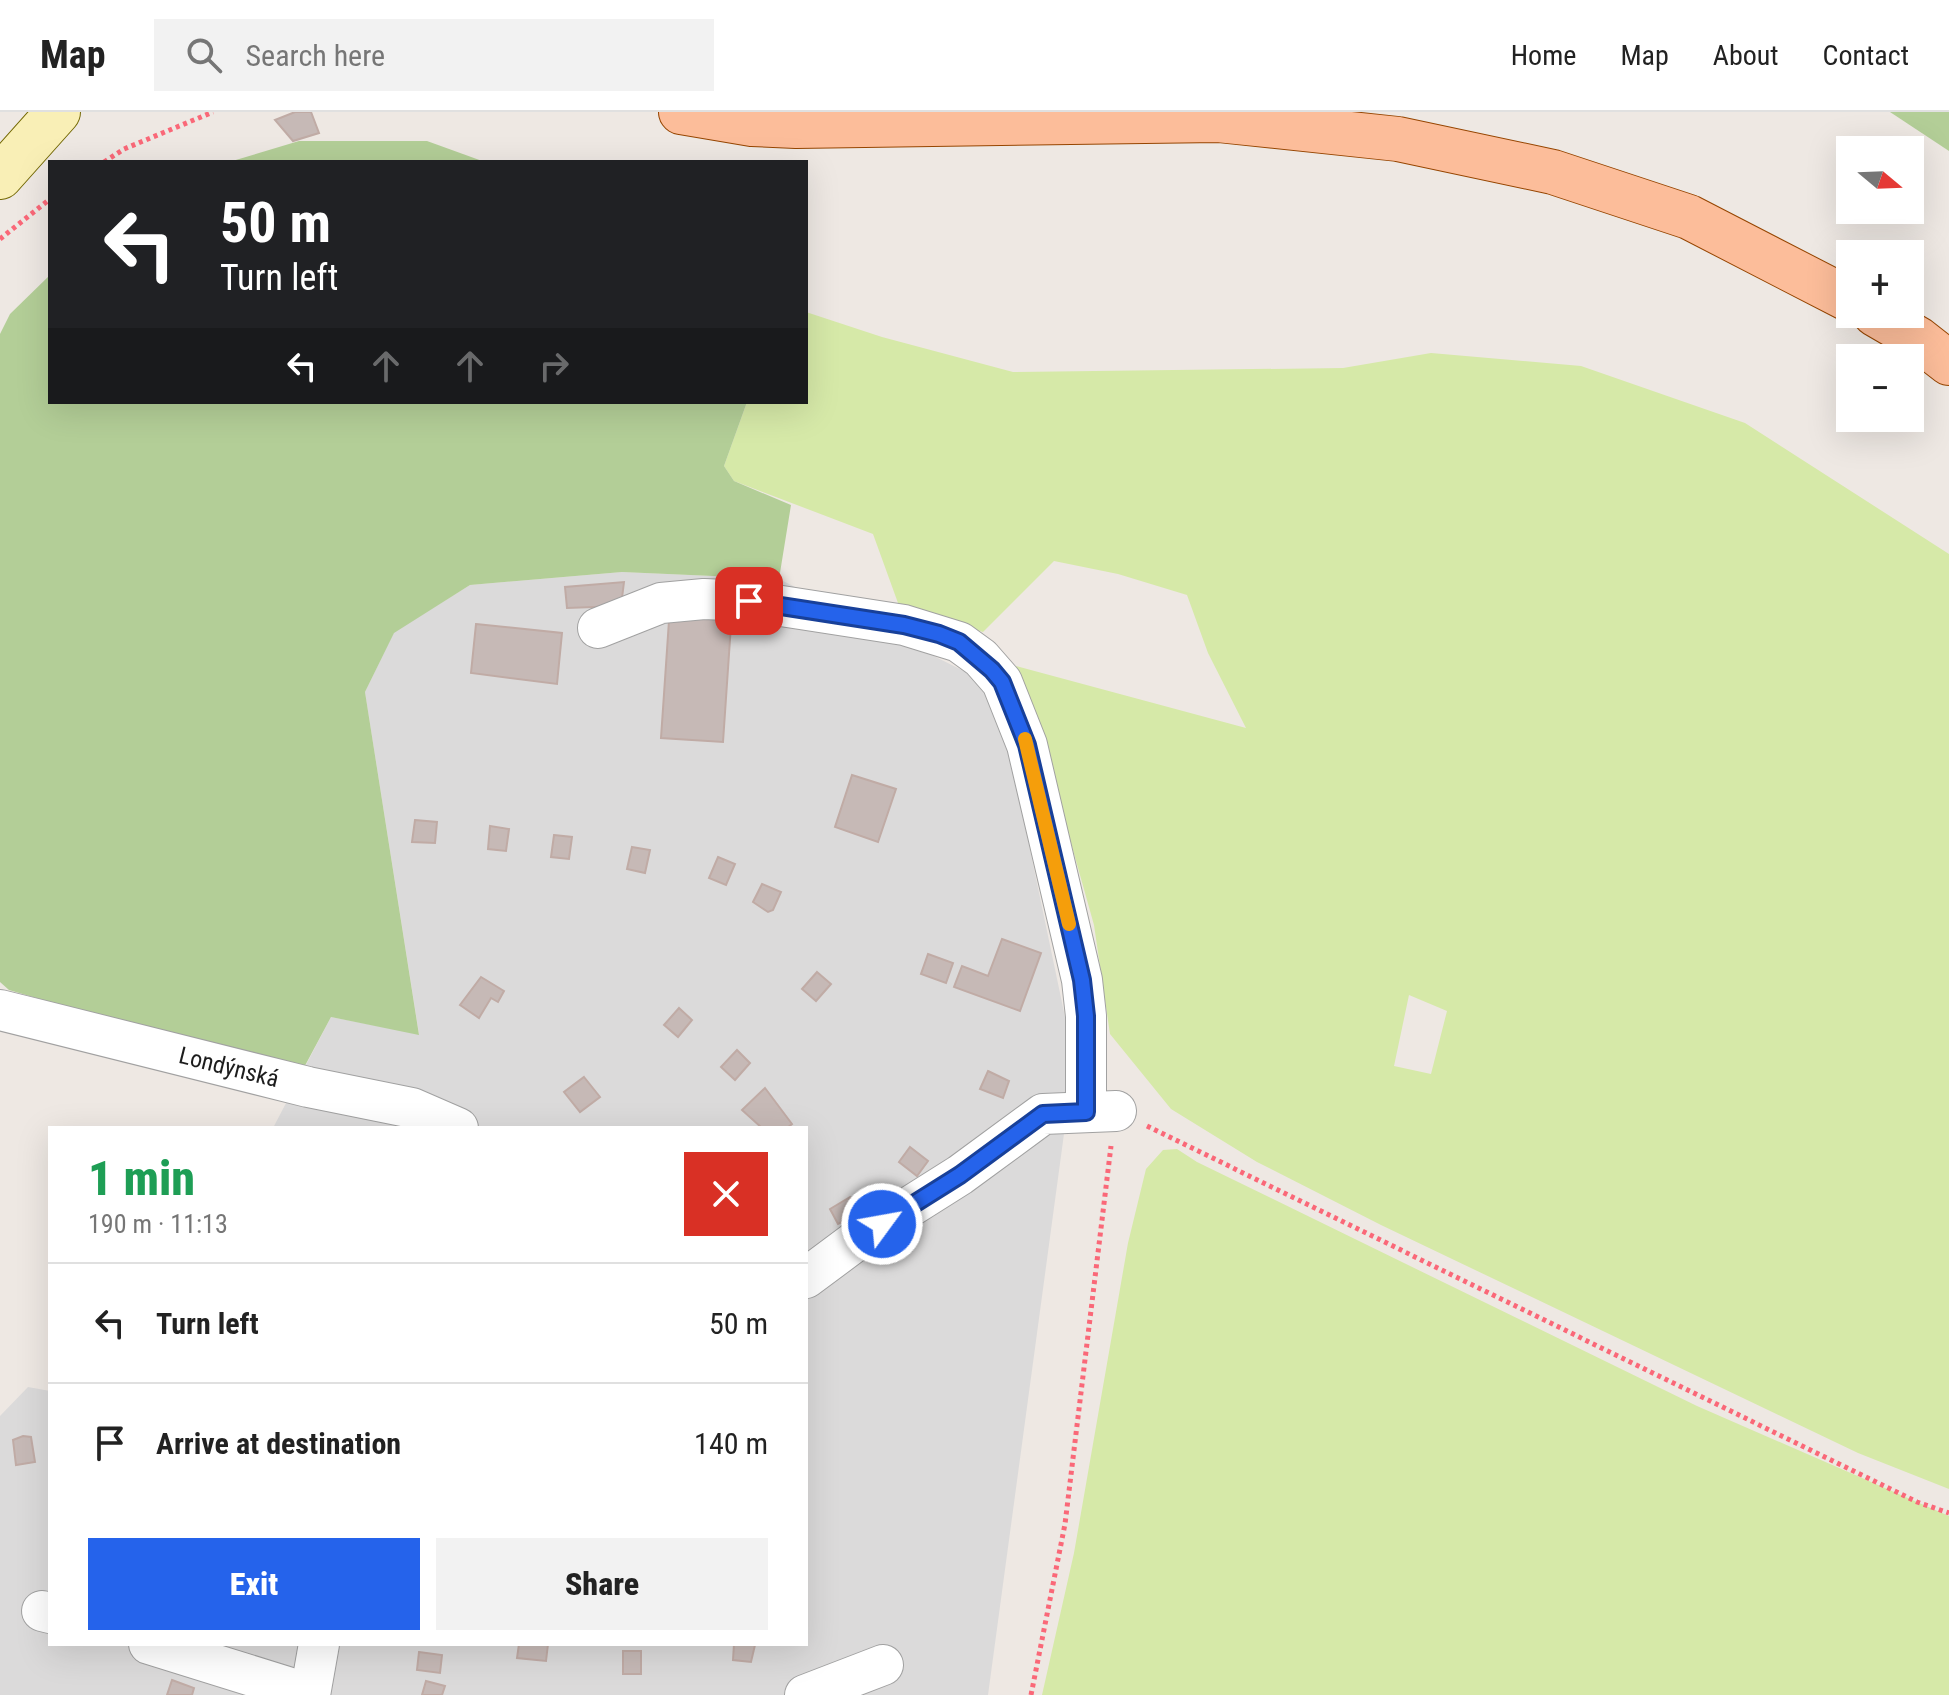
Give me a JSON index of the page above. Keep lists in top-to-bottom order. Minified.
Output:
{"streets":{"street":["Londýnská"]},"north":"right","page":{"header":"Map","search":"Search here","nav":["Home","Map","About","Contact"],"map_buttons":["+","−"],"turn":["50 m","Turn left"],"heading":["1 min","190 m · 11:13"],"list":[{"name":"Turn left","value":"50 m"},{"name":"Arrive at destination","value":"140 m"}],"buttons":["Exit","Share"]}}
